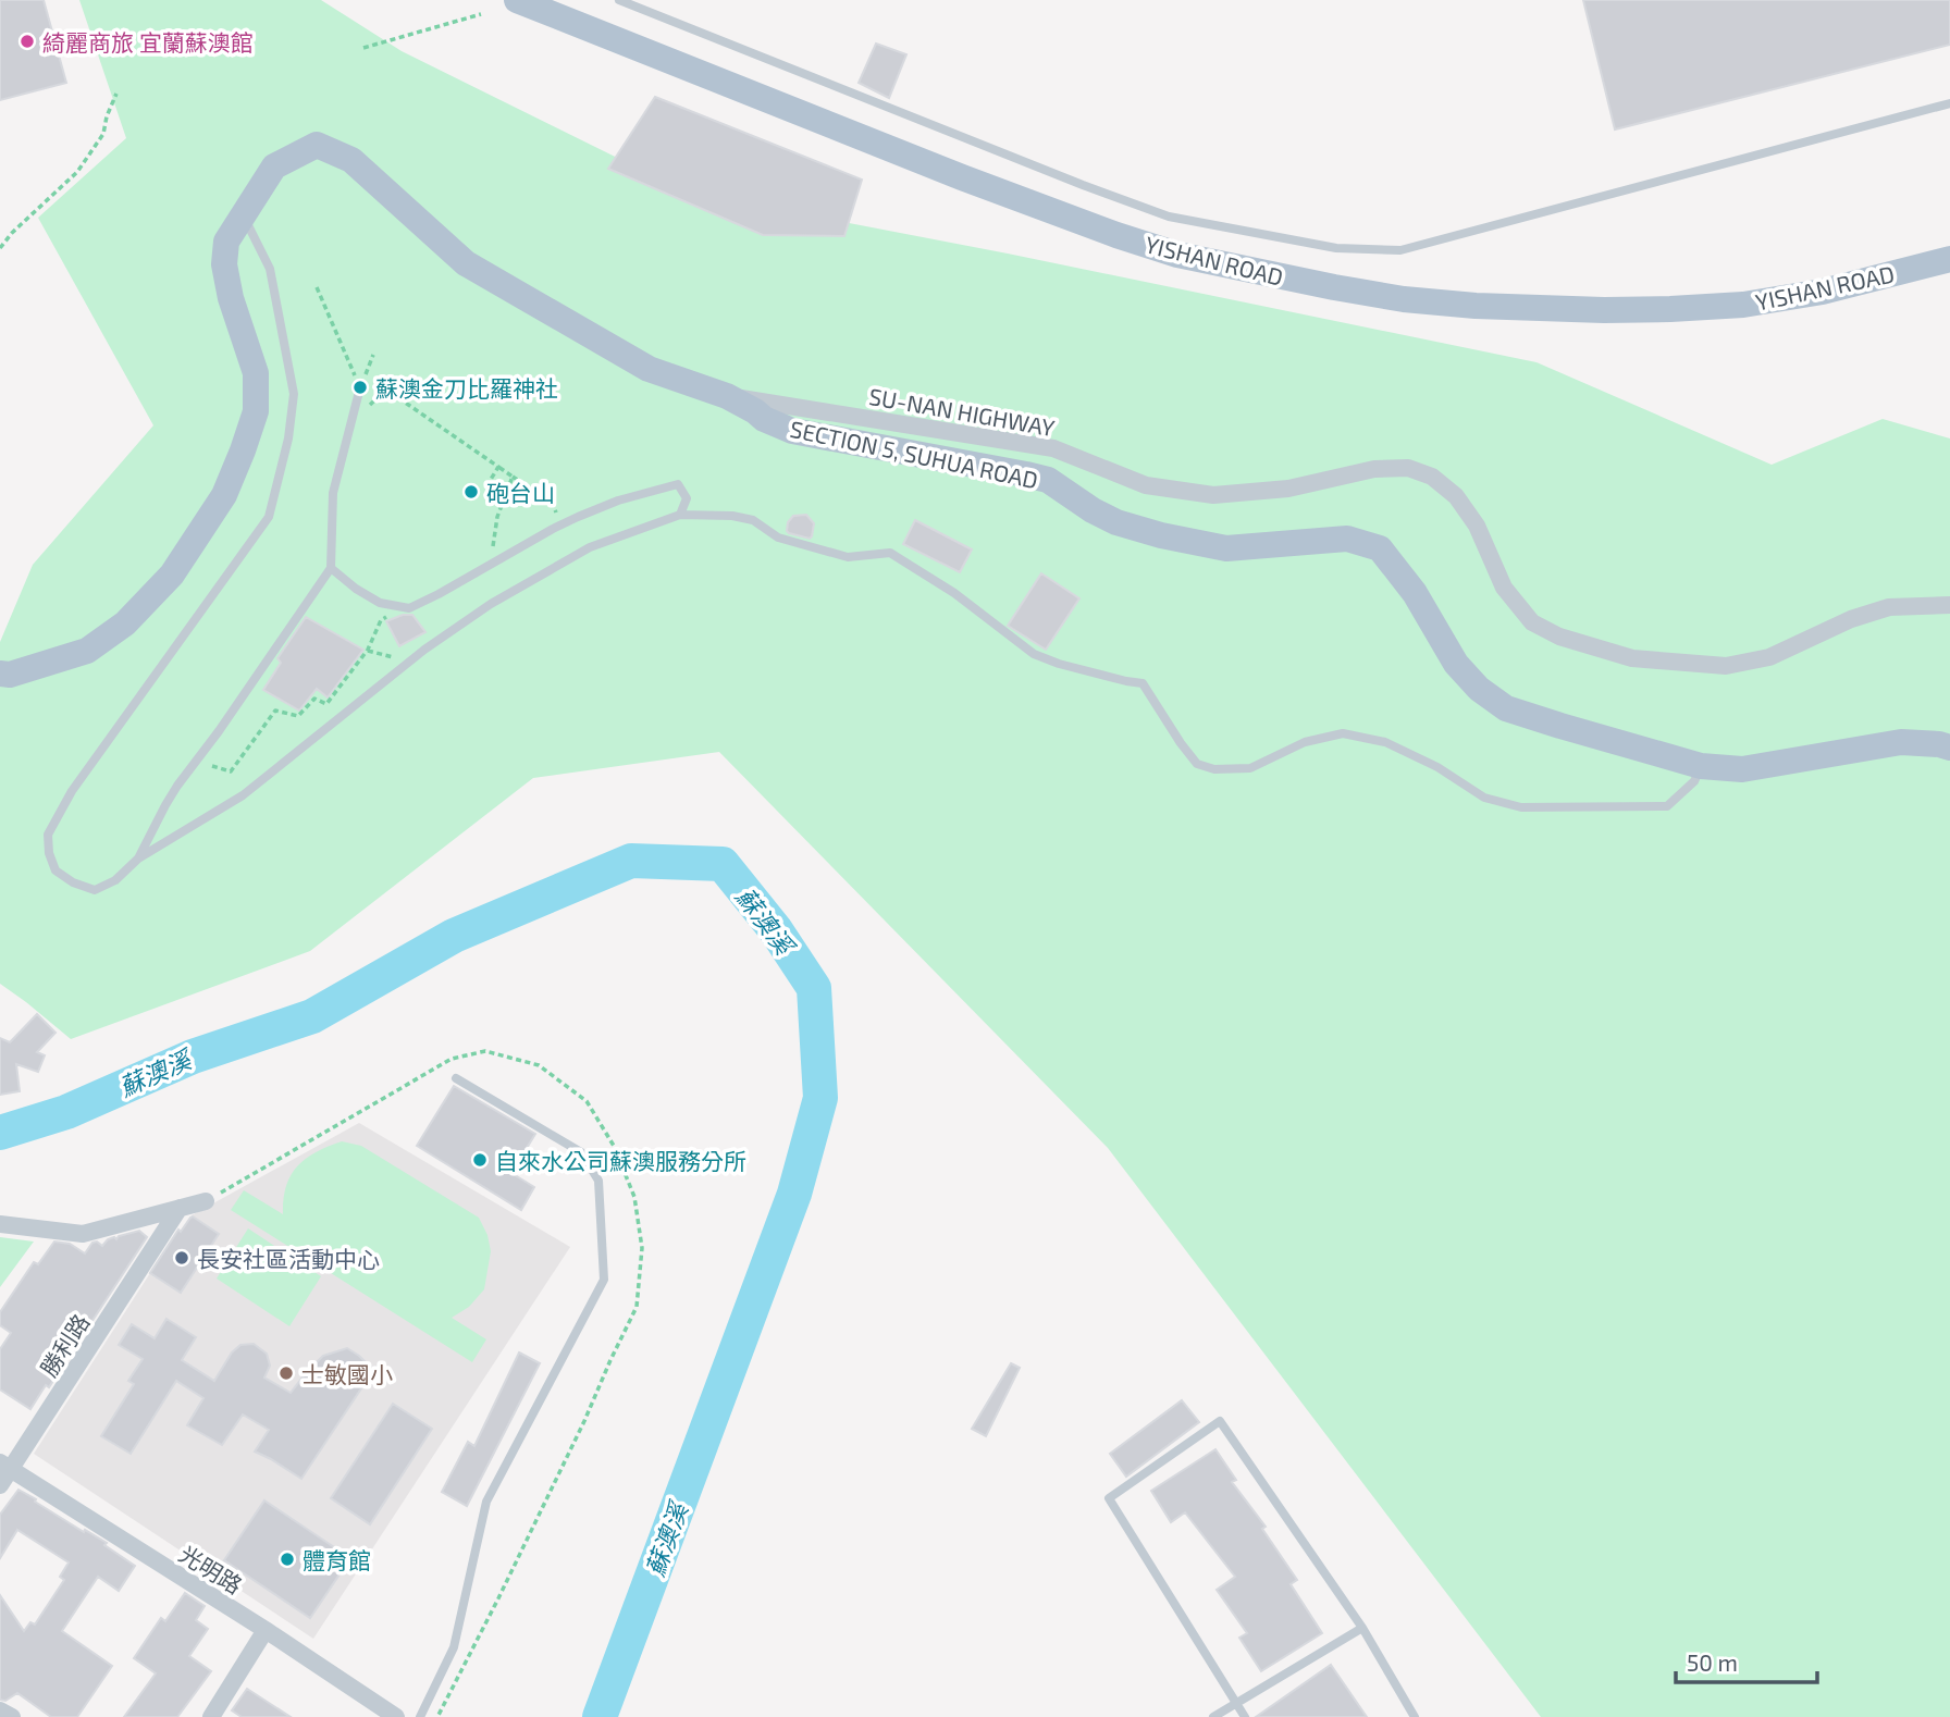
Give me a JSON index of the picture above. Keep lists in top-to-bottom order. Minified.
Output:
{"streets":{"main road":["YISHAN ROAD","SECTION 5, SUHUA ROAD"],"street":["SU-NAN HIGHWAY","勝利路","光明路"]},"crossings":[["SU-NAN HIGHWAY","SECTION 5, SUHUA ROAD"],["勝利路","光明路"]],"water":["蘇澳溪"],"places":["綺麗商旅 宜蘭蘇澳館","蘇澳金刀比羅神社","砲台山","自來水公司蘇澳服務分所","長安社區活動中心","士敏國小","體育館"],"scale_bar":"50 m"}
